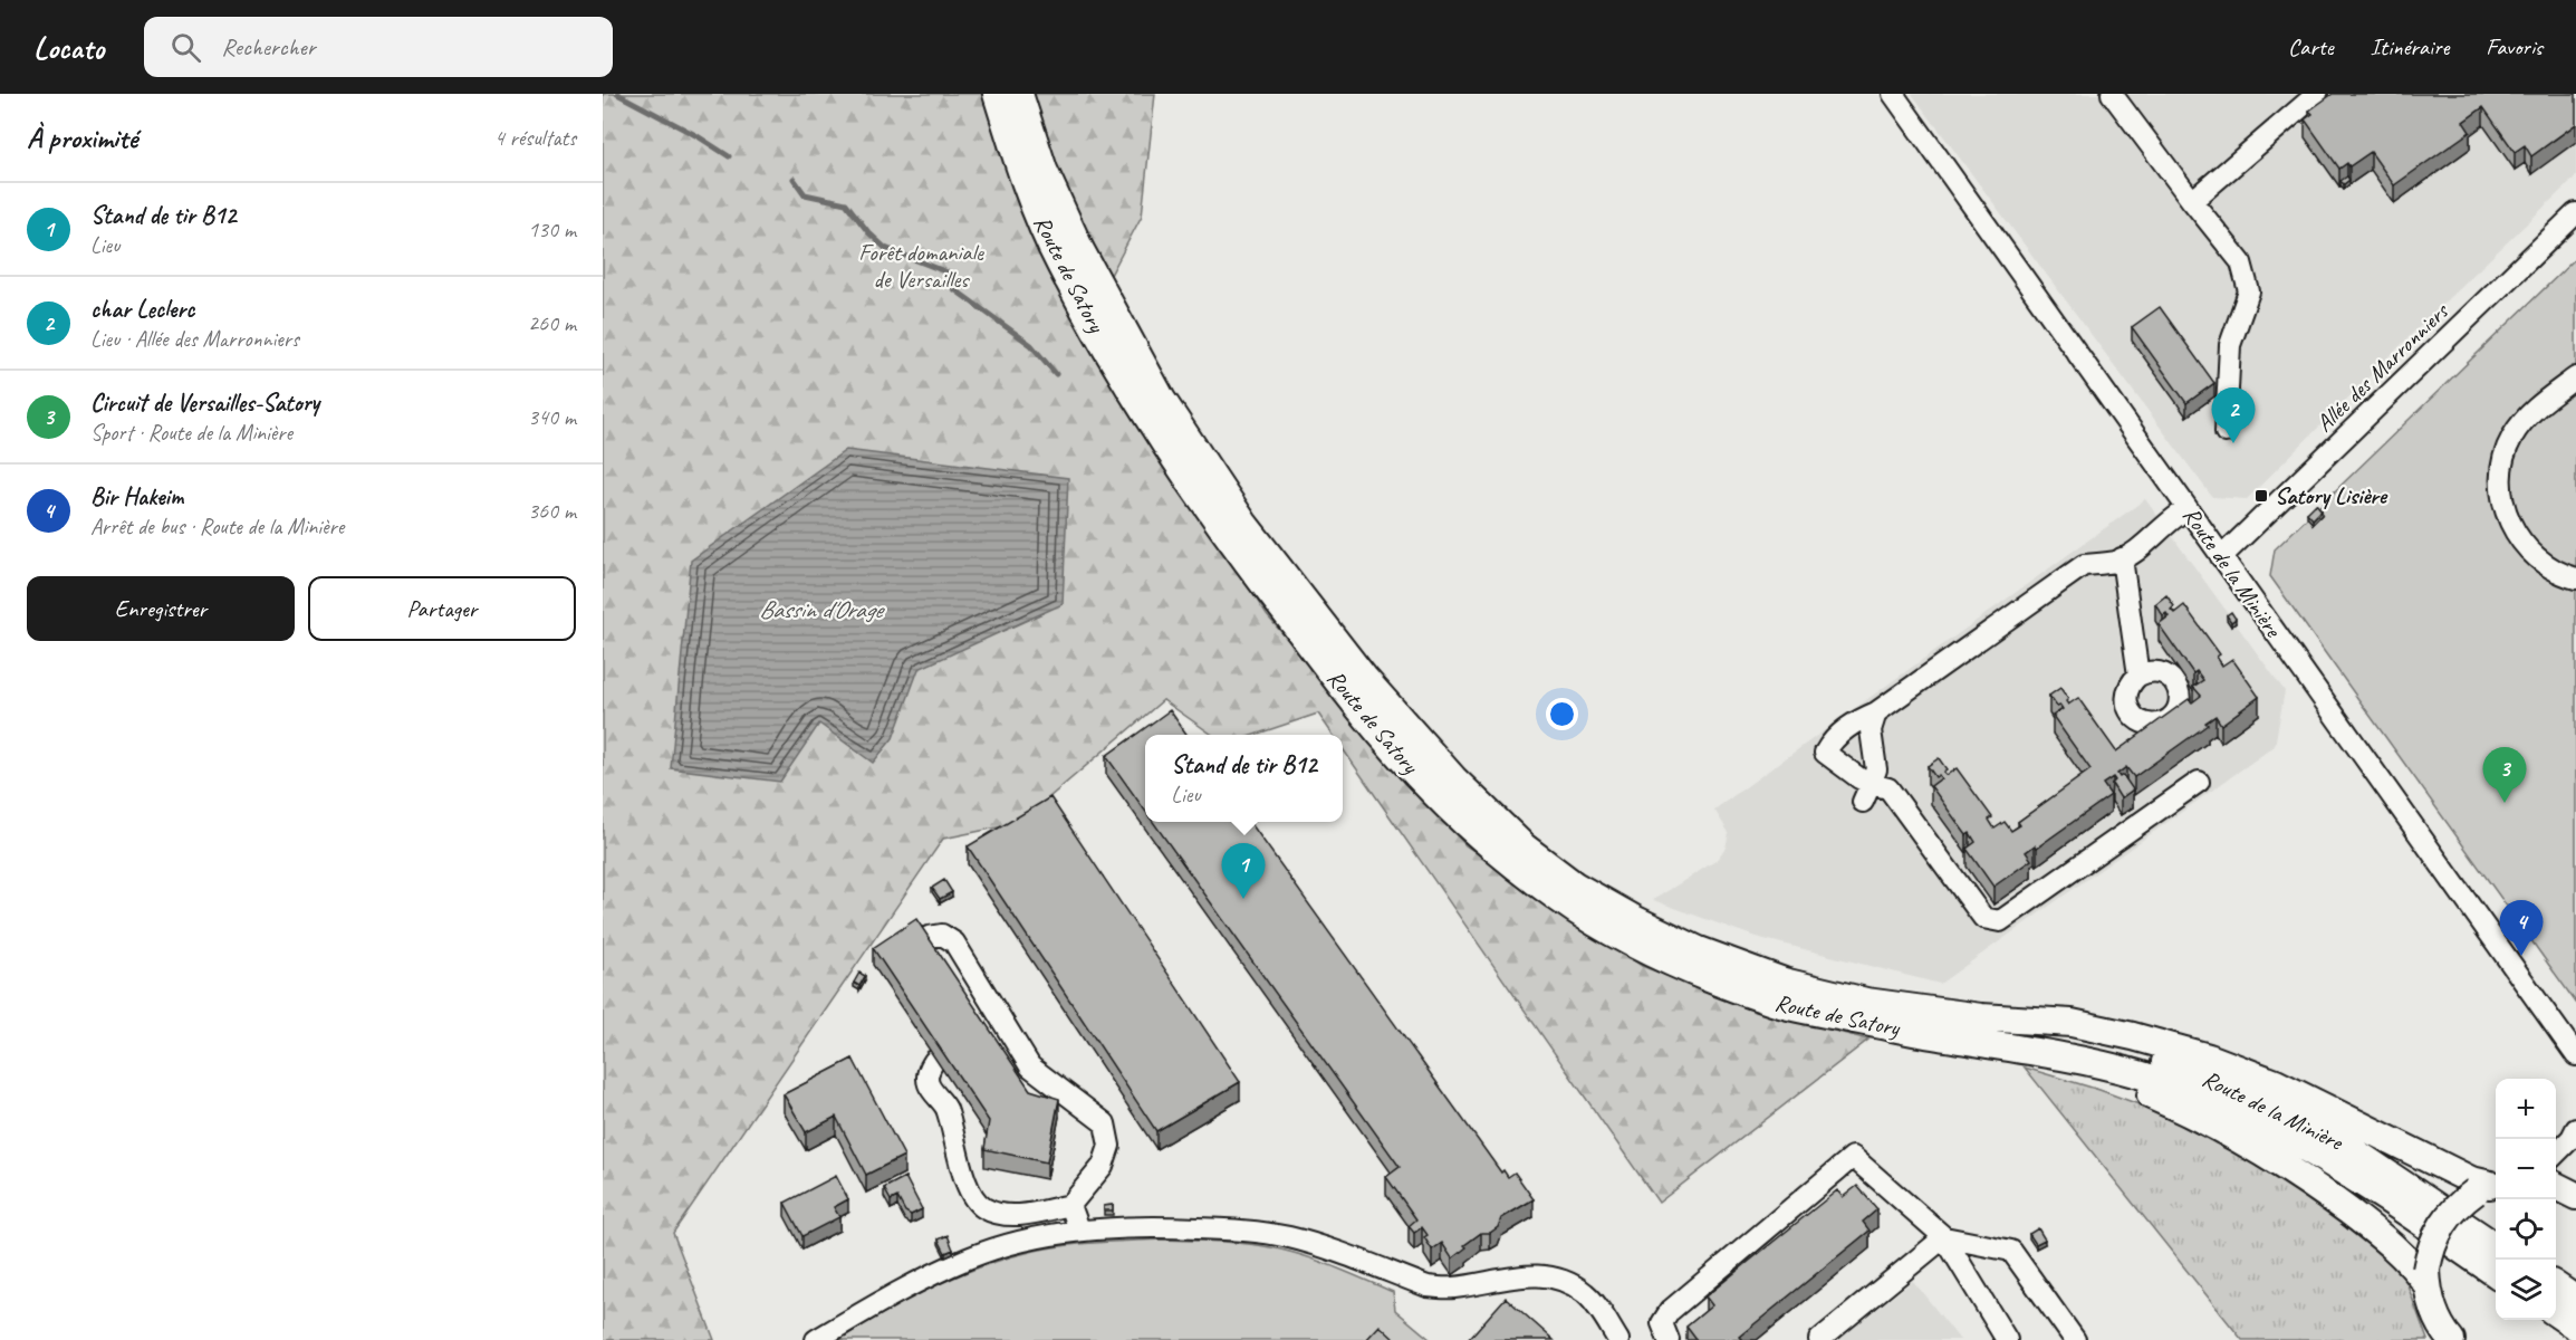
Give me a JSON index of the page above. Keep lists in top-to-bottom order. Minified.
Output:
{"streets":{"main road":["Route de Satory","Route de la Minière"],"street":["Allée des Marronniers"]},"crossings":[["Route de Satory","Route de la Minière"],["Allée des Marronniers","Route de la Minière"]],"water":["Bassin d'Orage"],"parks":["Forêt domaniale de Versailles"],"places":{"transit":["Satory Lisière"]},"page":{"header":"Locato","search":"Rechercher","nav":["Carte","Itinéraire","Favoris"],"heading":["À proximité","4 résultats"],"list":[{"mark":"1","name":"Stand de tir B12","note":"Lieu","value":"130 m"},{"mark":"2","name":"char Leclerc","note":"Lieu · Allée des Marronniers","value":"260 m"},{"mark":"3","name":"Circuit de Versailles-Satory","note":"Sport · Route de la Minière","value":"340 m"},{"mark":"4","name":"Bir Hakeim","note":"Arrêt de bus · Route de la Minière","value":"360 m"}],"pins":["2","3","1","4"],"buttons":["Enregistrer","Partager"],"popup":["Stand de tir B12","Lieu"],"map_buttons":["+","−"]}}
